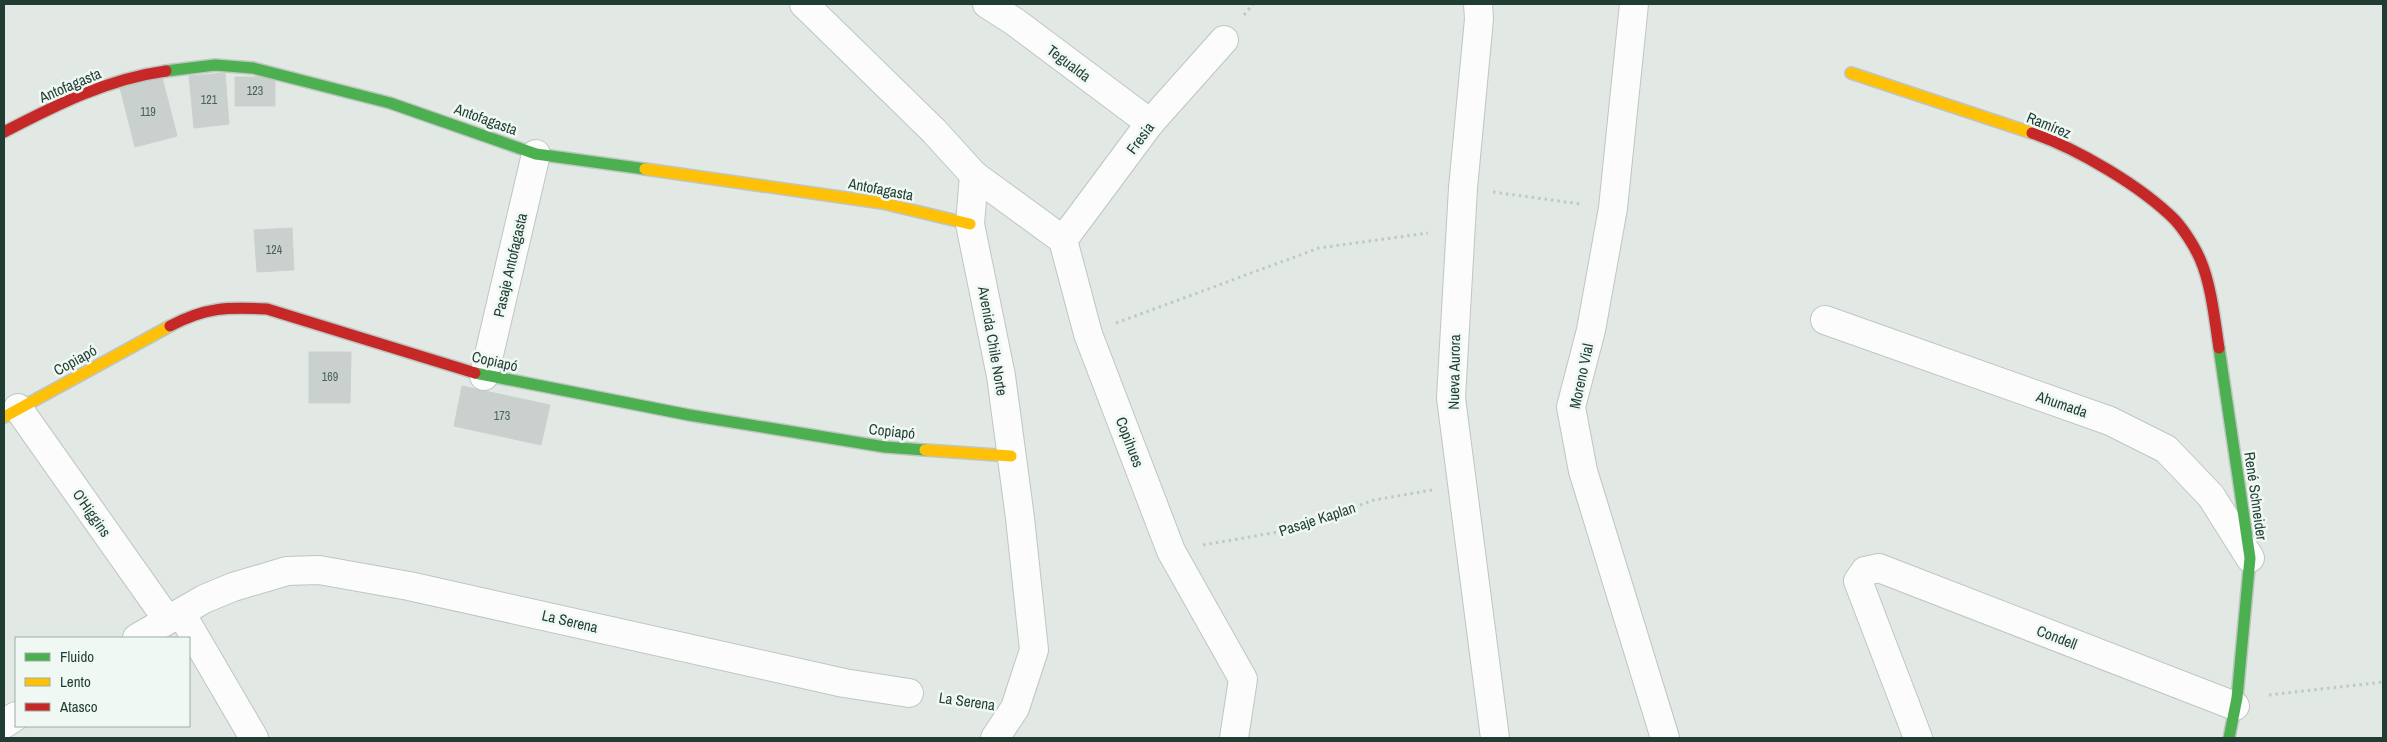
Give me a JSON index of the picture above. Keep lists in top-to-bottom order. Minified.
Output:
{"streets":{"street":["Tegualda","Antofagasta","Ramírez","Fresia","Pasaje Antofagasta","Avenida Chile Norte","Copiapó","Nueva Aurora","Moreno Vial","Ahumada","Copihues","René Schneider","O'Higgins","La Serena","Condell"],"path":["Pasaje Kaplan"]},"crossings":[["Tegualda","Fresia"],["Antofagasta","Pasaje Antofagasta"],["Antofagasta","Avenida Chile Norte"],["Ramírez","René Schneider"],["Fresia","Copihues"],["Pasaje Antofagasta","Copiapó"],["Avenida Chile Norte","Copiapó"],["Avenida Chile Norte","La Serena"],["Copiapó","O'Higgins"],["Nueva Aurora","Pasaje Kaplan"],["Ahumada","René Schneider"],["Copihues","Pasaje Kaplan"],["René Schneider","Condell"],["O'Higgins","La Serena"]],"house_numbers":["123","121","119","124","169","173"],"legend":["Fluido","Lento","Atasco"]}
